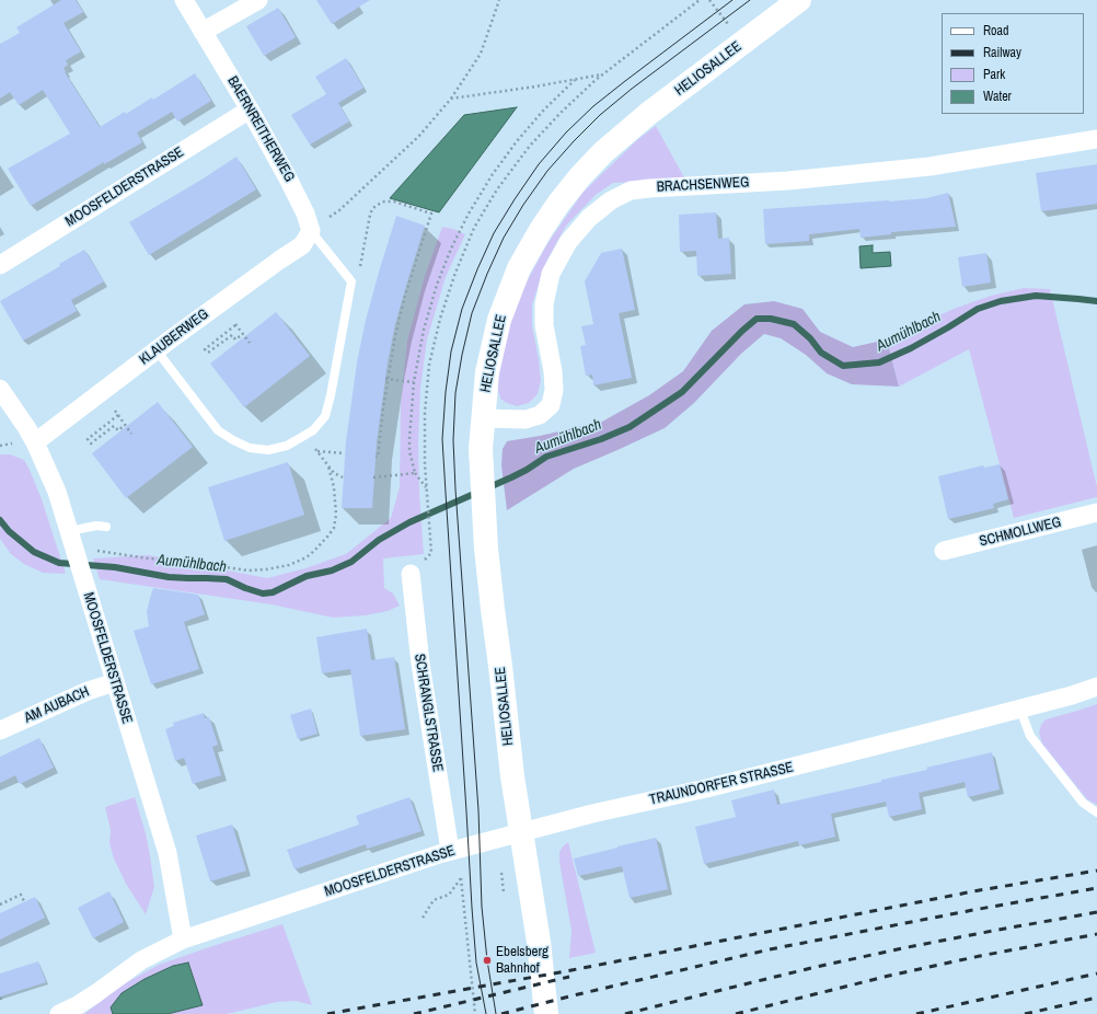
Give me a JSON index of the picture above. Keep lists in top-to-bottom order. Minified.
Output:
{"streets":{"street":["HELIOSALLEE","BAERNREITHERWEG","BRACHSENWEG","MOOSFELDERSTRASSE","KLAUBERWEG","SCHMOLLWEG","AM AUBACH","SCHRANGLSTRASSE","TRAUNDORFER STRASSE"]},"crossings":[["HELIOSALLEE","BRACHSENWEG"],["HELIOSALLEE","MOOSFELDERSTRASSE"],["HELIOSALLEE","TRAUNDORFER STRASSE"],["BAERNREITHERWEG","MOOSFELDERSTRASSE"],["BAERNREITHERWEG","KLAUBERWEG"],["MOOSFELDERSTRASSE","KLAUBERWEG"],["MOOSFELDERSTRASSE","AM AUBACH"],["MOOSFELDERSTRASSE","SCHRANGLSTRASSE"],["MOOSFELDERSTRASSE","TRAUNDORFER STRASSE"]],"water":["Aumühlbach"],"places":["Ebelsberg Bahnhof"],"legend":["Road","Railway","Park","Water"]}
